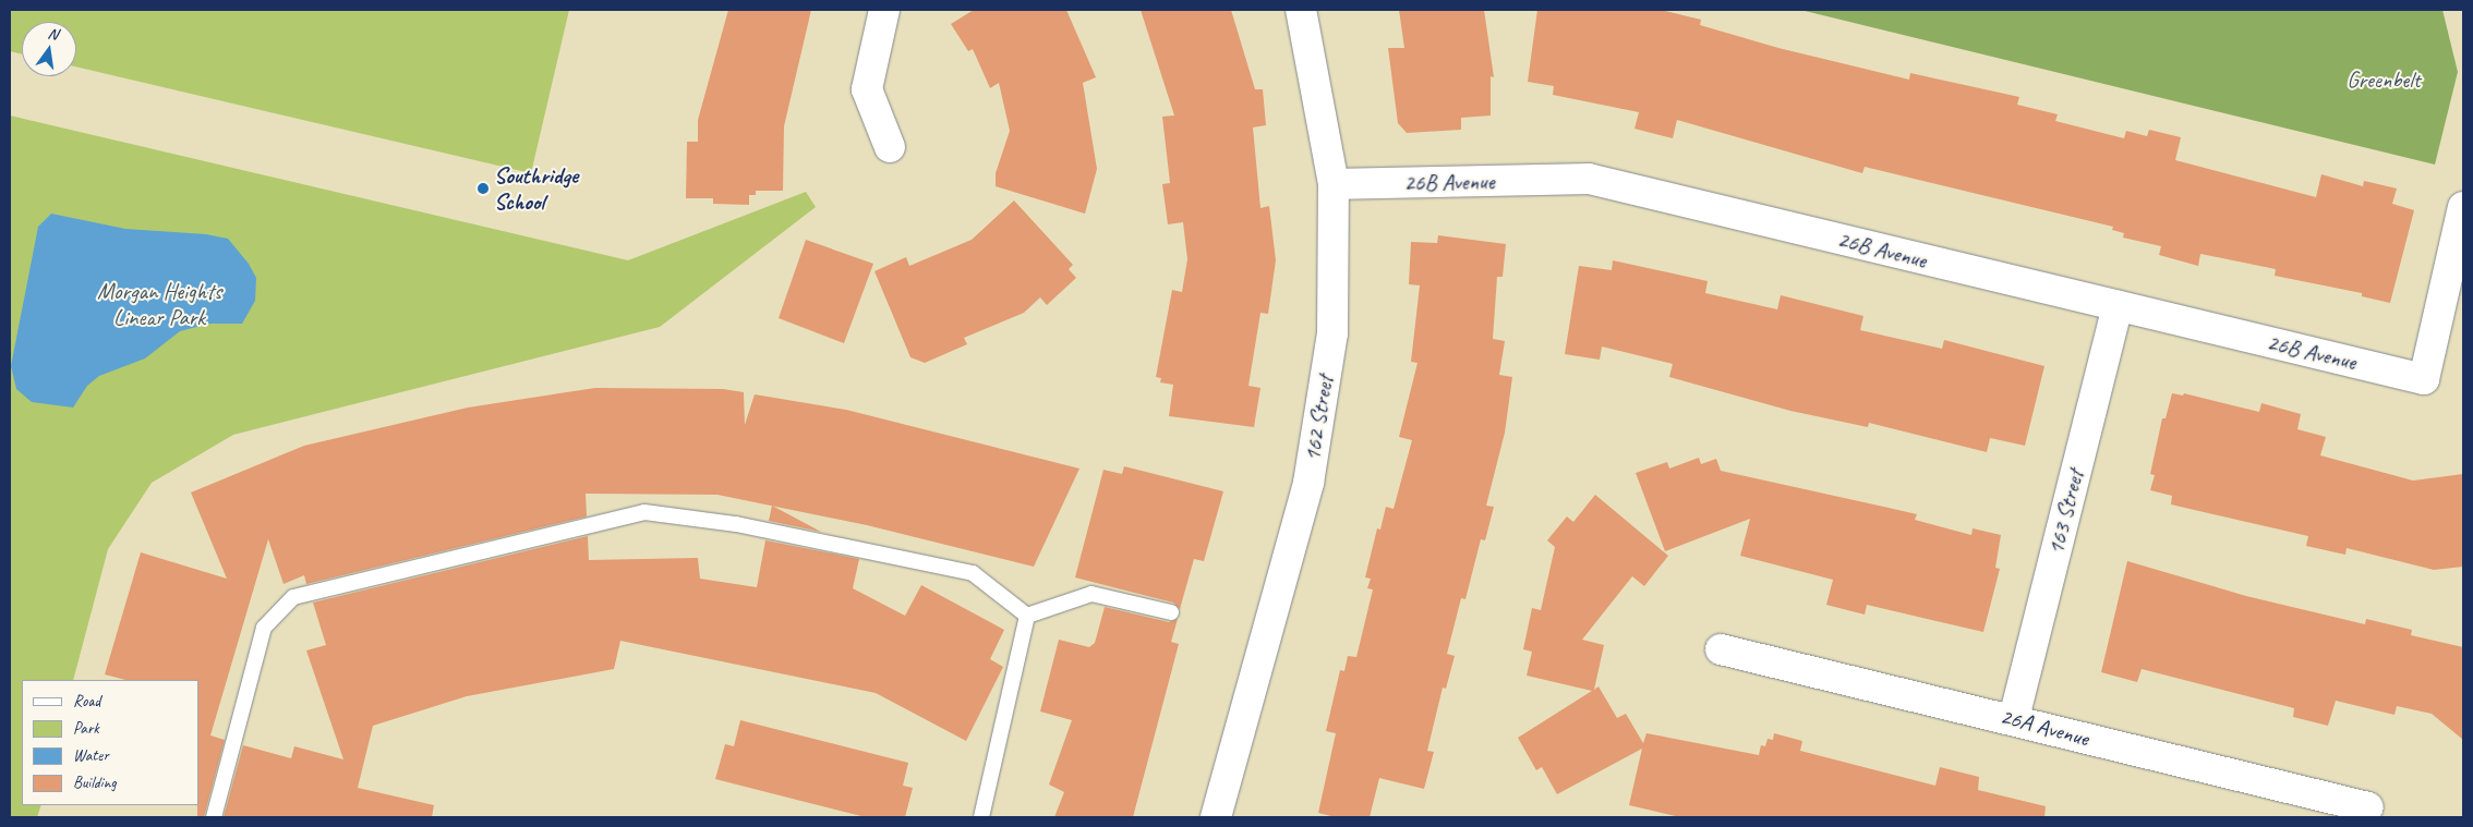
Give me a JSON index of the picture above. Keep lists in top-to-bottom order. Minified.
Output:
{"streets":{"street":["26B Avenue","162 Street","163 Street","26A Avenue"]},"crossings":[["26B Avenue","162 Street"],["26B Avenue","163 Street"],["163 Street","26A Avenue"]],"parks":["Greenbelt","Morgan Heights Linear Park"],"places":["Southridge School"],"legend":["Road","Park","Water","Building"],"north":"top"}
